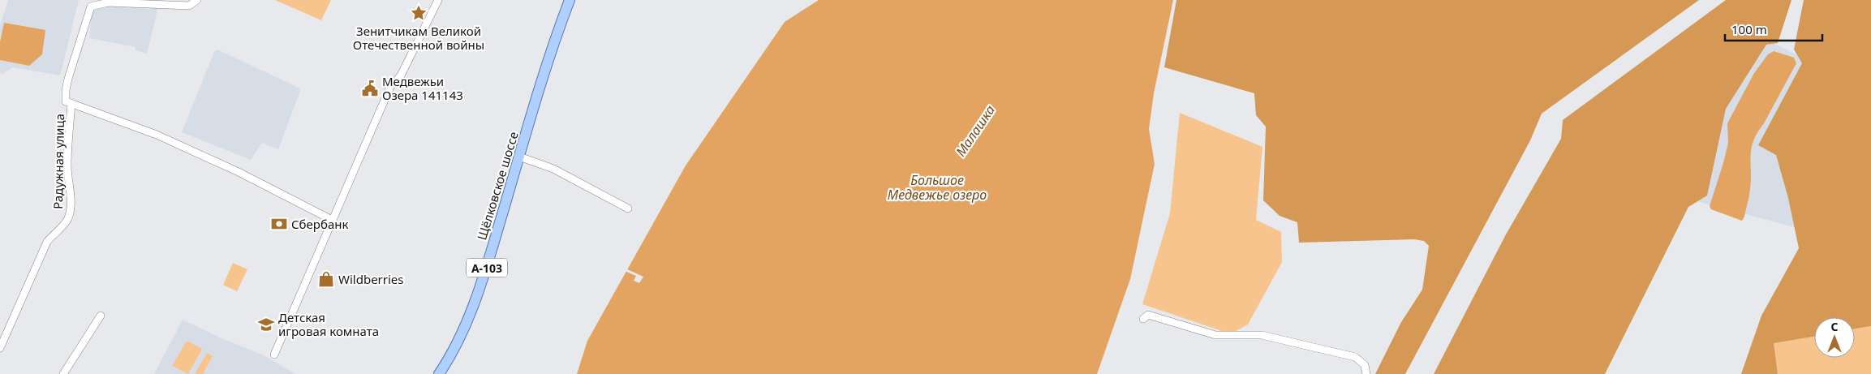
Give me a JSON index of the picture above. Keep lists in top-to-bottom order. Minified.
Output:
{"streets":{"main road":["Щёлковское шоссе","А-103"],"street":["Радужная улица"]},"water":["Малашка","Большое Медвежье озеро"],"places":{"place":["Зенитчикам Великой Отечественной войны"],"public building":["Медвежьи Озера 141143"],"bank":["Сбербанк"],"shop":["Wildberries"],"school or university":["Детская игровая комната"]},"scale_bar":"100 m","north":"top"}
